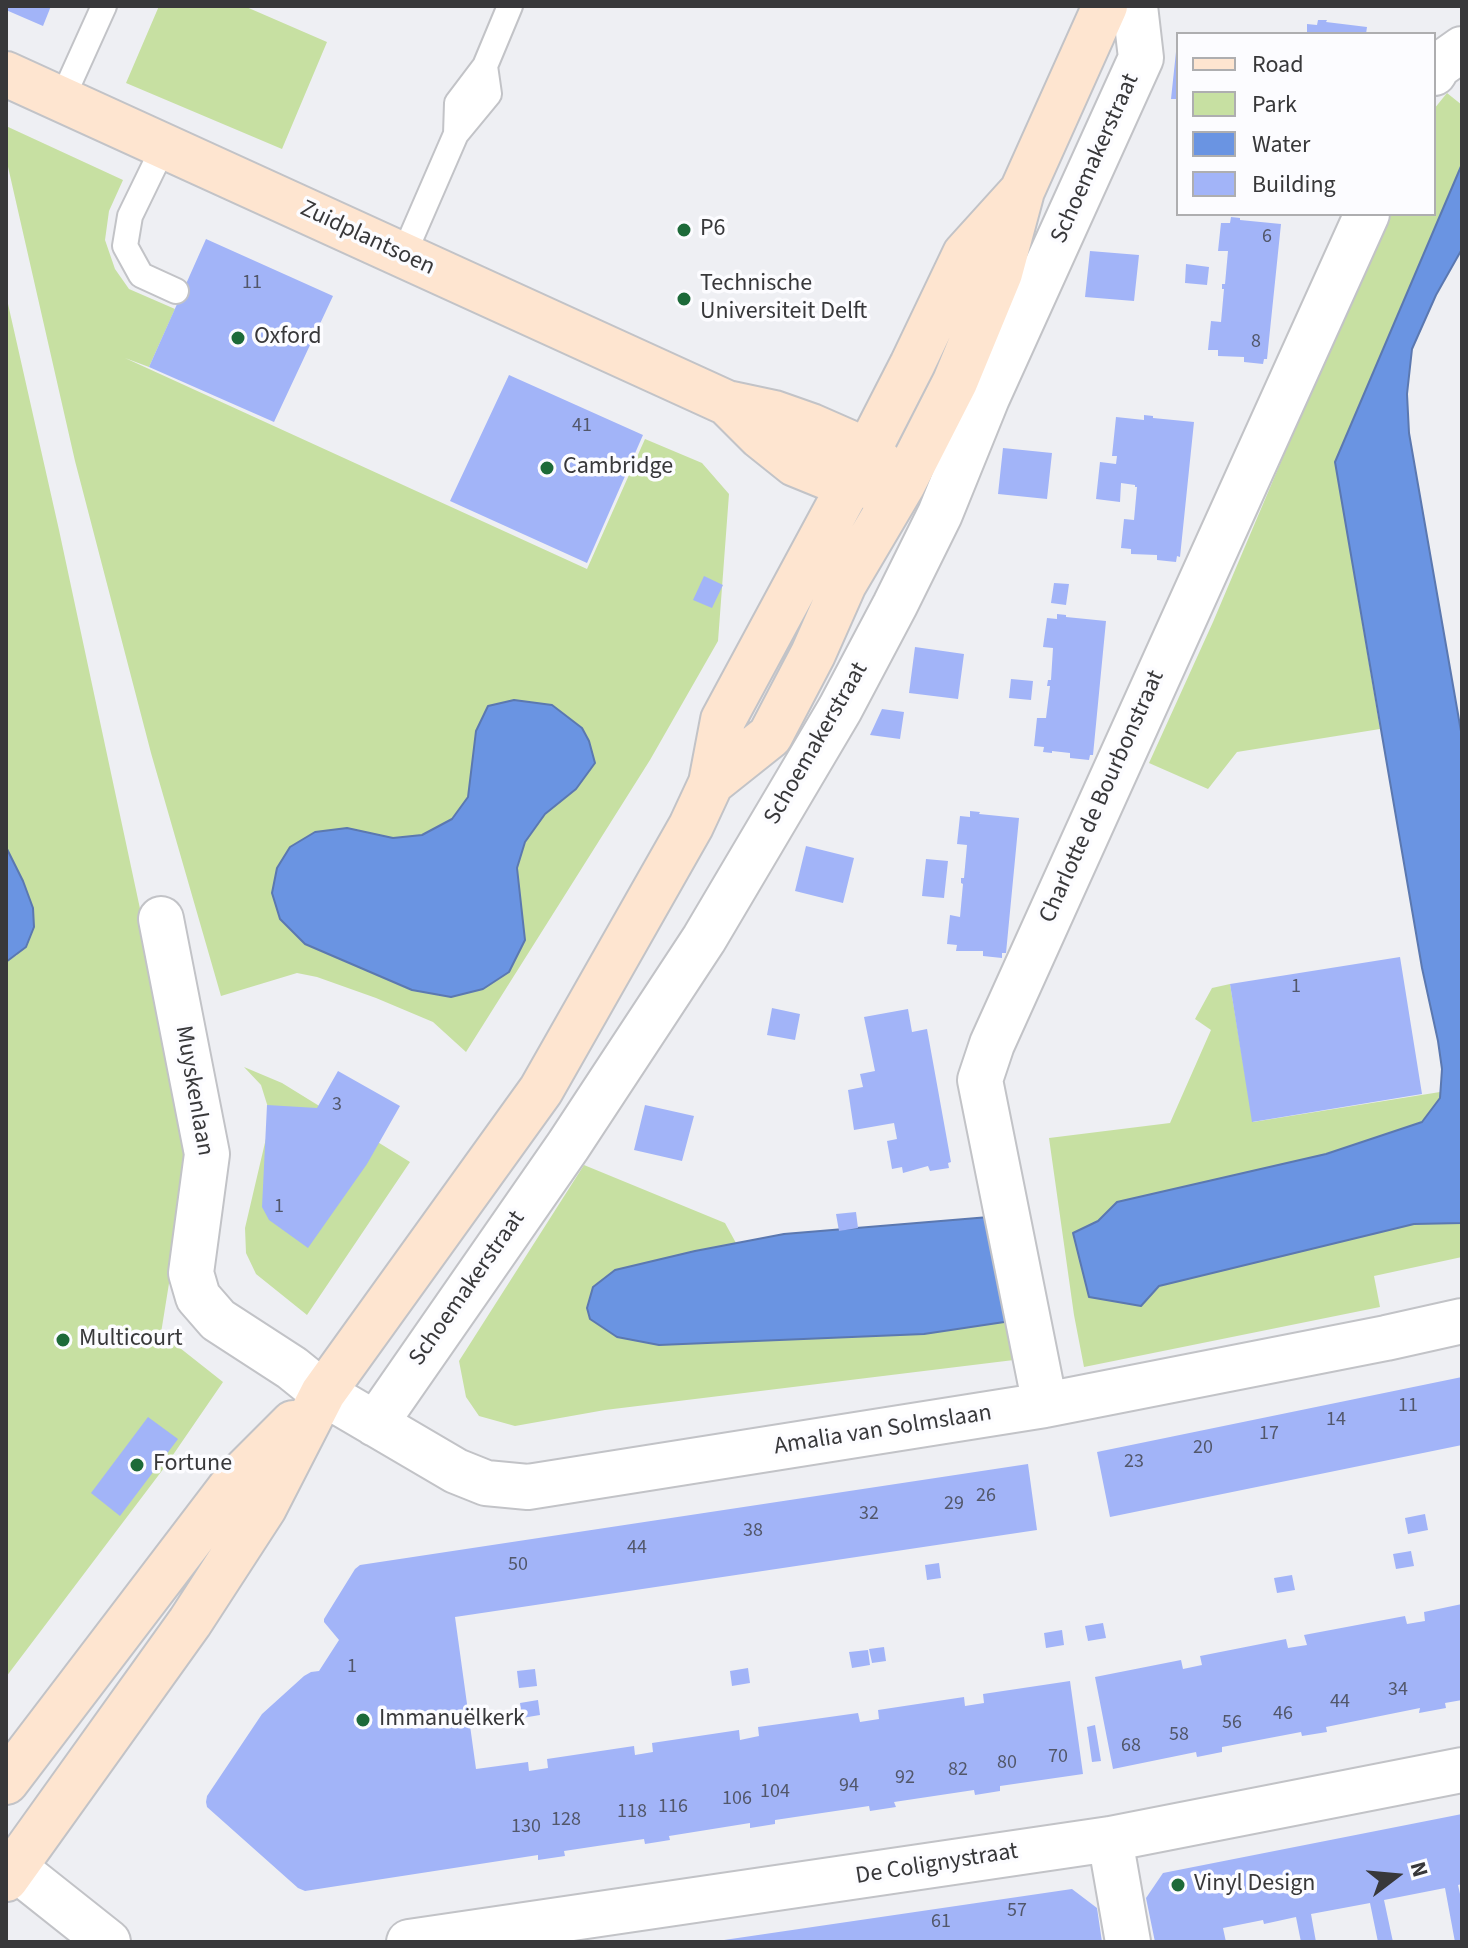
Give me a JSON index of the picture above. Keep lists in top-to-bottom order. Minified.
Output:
{"streets":{"main road":["Schoemakerstraat","Zuidplantsoen"],"street":["Charlotte de Bourbonstraat","Muyskenlaan","Amalia van Solmslaan","De Colignystraat"]},"crossings":[["Schoemakerstraat","Zuidplantsoen"],["Schoemakerstraat","Muyskenlaan"],["Schoemakerstraat","Amalia van Solmslaan"],["Charlotte de Bourbonstraat","Amalia van Solmslaan"],["Muyskenlaan","Amalia van Solmslaan"]],"places":["P6","Technische Universiteit Delft","Oxford","Cambridge","Multicourt","Fortune","Immanuëlkerk","Vinyl Design"],"house_numbers":["6","11","8","41","1","3","1","11","14","17","20","23","26","29","32","38","44","50","1","34","44","46","56","58","68","70","80","82","92","94","104","106","116","118","128","130","57","61"],"legend":["Road","Park","Water","Building"],"north":"right"}
